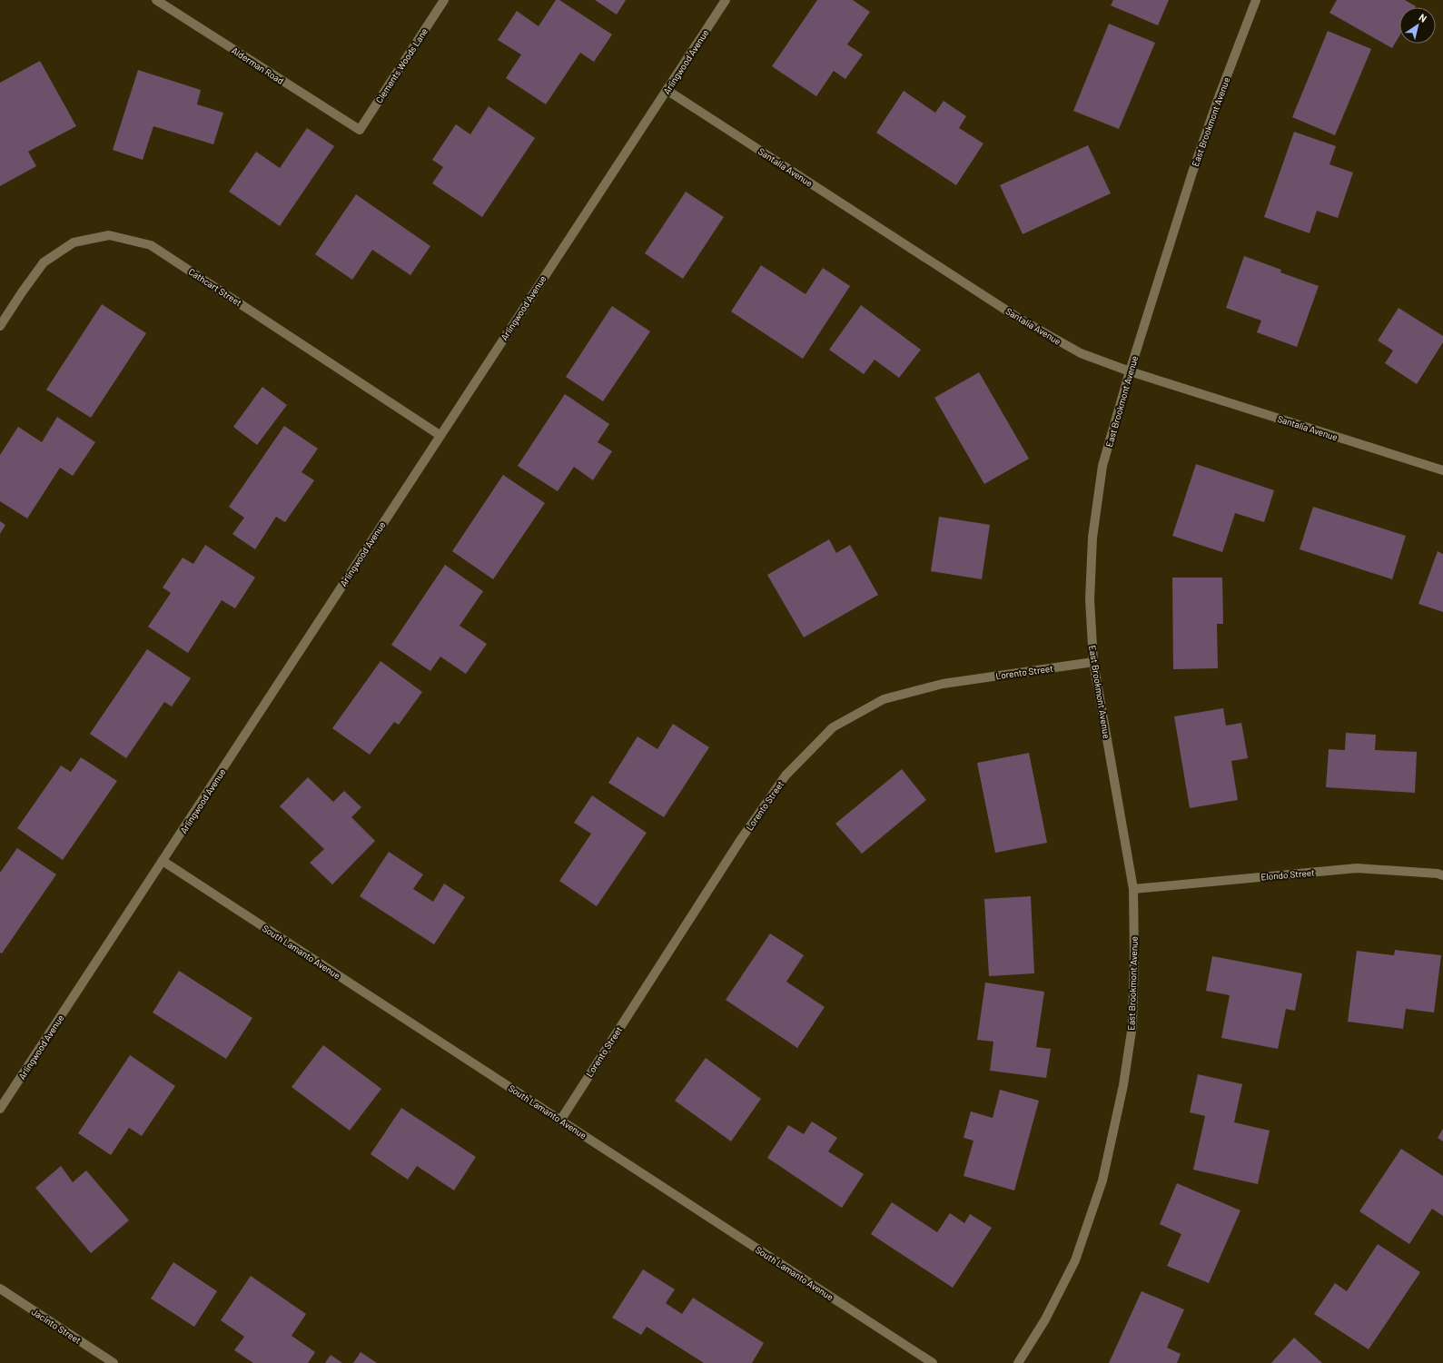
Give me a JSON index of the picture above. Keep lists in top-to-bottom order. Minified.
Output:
{"streets":{"street":["Arlingwood Avenue","Alderman Road","Clements Woods Lane","East Brookmont Avenue","Santalia Avenue","Cathcart Street","Lorento Street","Elondo Street","South Lamanto Avenue","Jacinto Street"]},"crossings":[["Arlingwood Avenue","Santalia Avenue"],["Arlingwood Avenue","Cathcart Street"],["Arlingwood Avenue","South Lamanto Avenue"],["Alderman Road","Clements Woods Lane"],["East Brookmont Avenue","Santalia Avenue"],["East Brookmont Avenue","Lorento Street"],["East Brookmont Avenue","Elondo Street"],["Lorento Street","South Lamanto Avenue"]],"north":"top right"}
